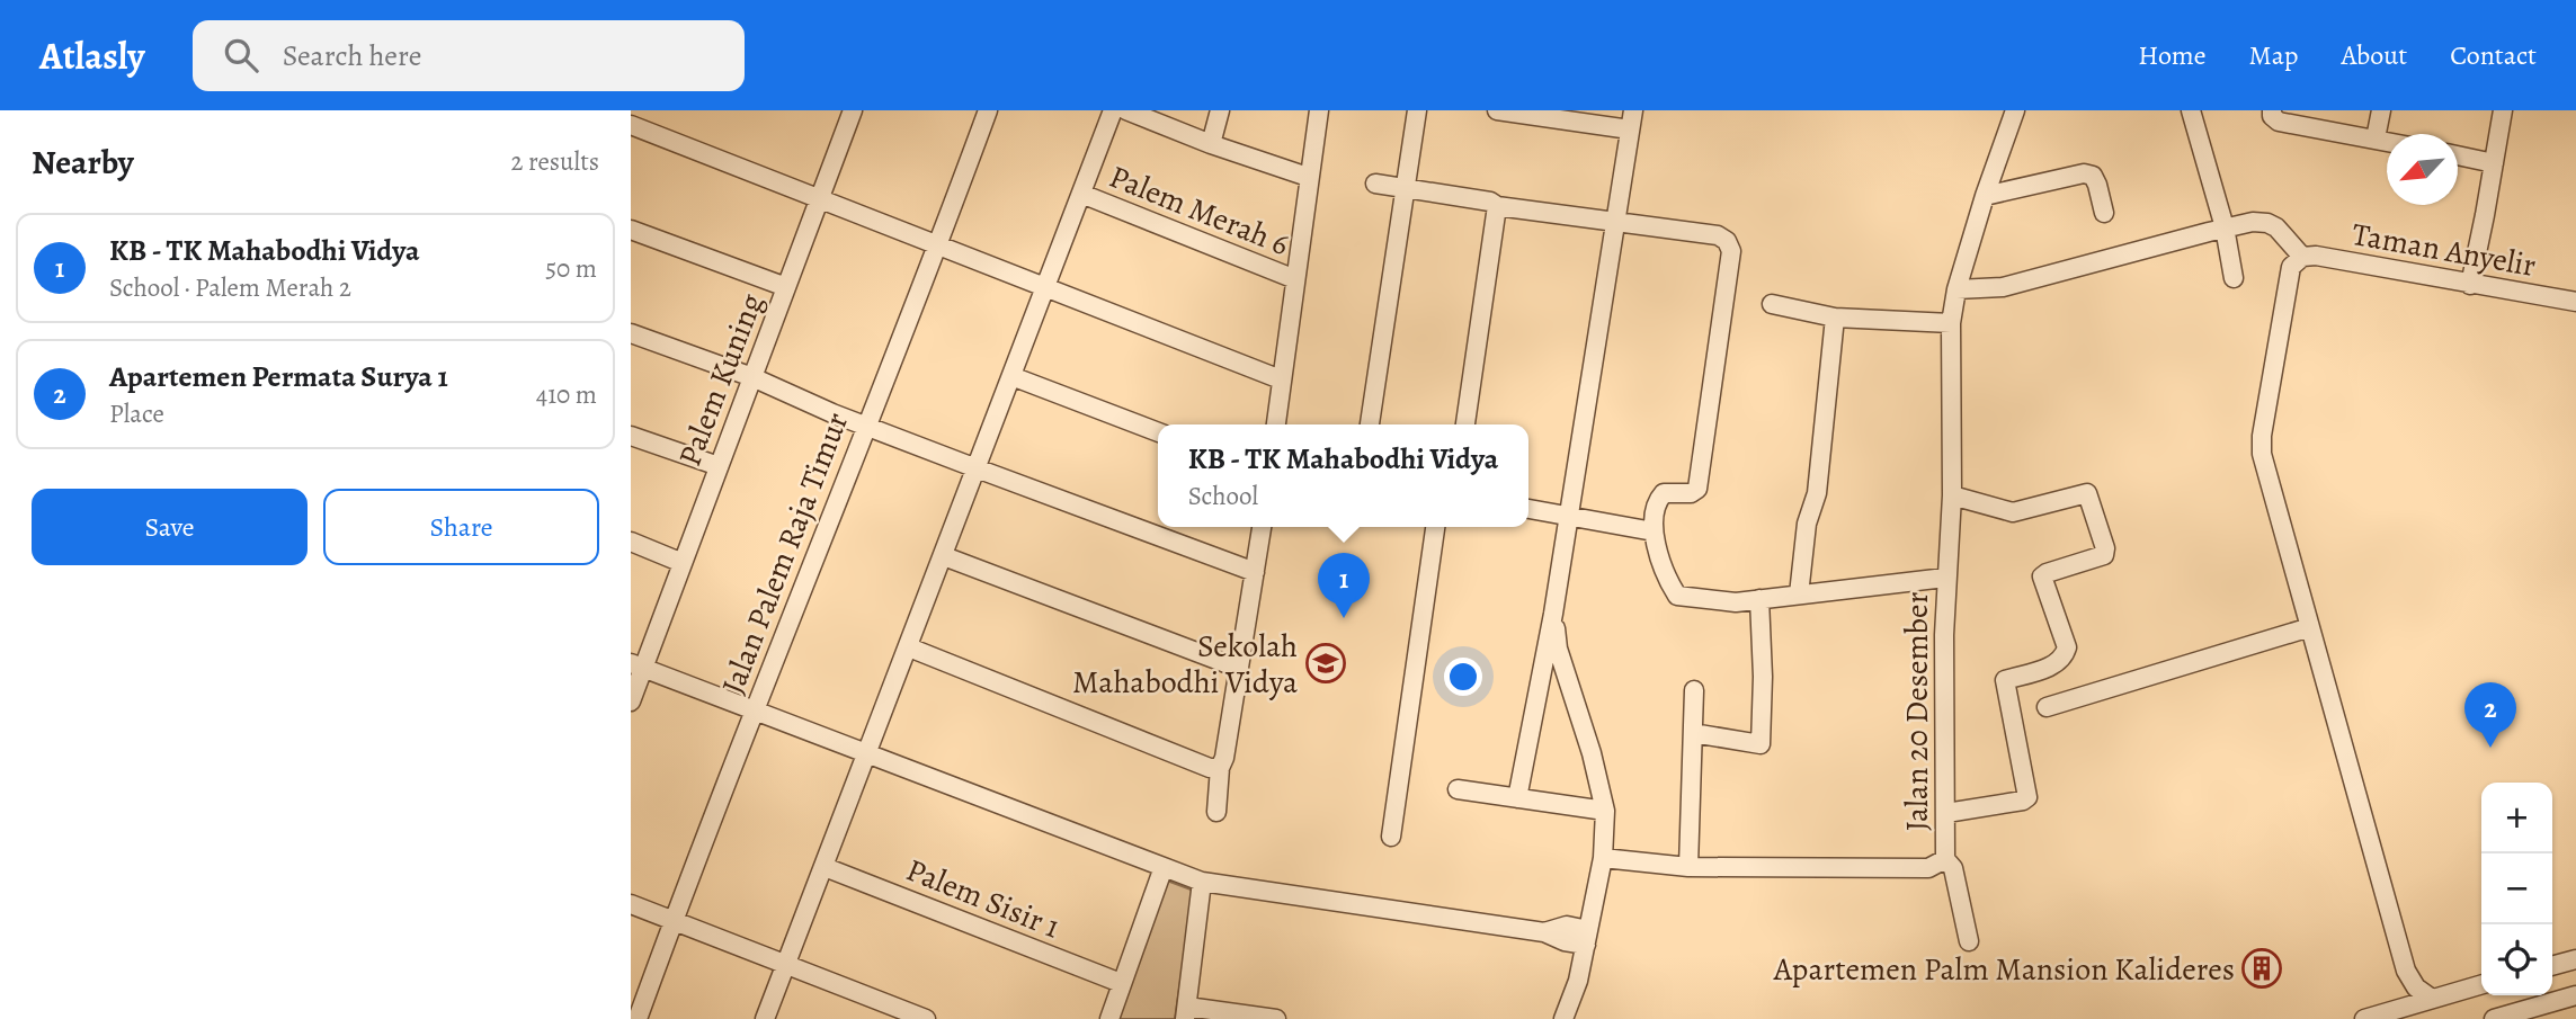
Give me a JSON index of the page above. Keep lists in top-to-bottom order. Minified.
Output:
{"streets":{"street":["Palem Merah 6","Taman Anyelir","Palem Kuning","Jalan Palem Raja Timur","Jalan 20 Desember","Palem Sisir 1"]},"places":{"school or university":["Sekolah Mahabodhi Vidya"],"building":["Apartemen Palm Mansion Kalideres"]},"north":"bottom left","page":{"header":"Atlasly","search":"Search here","nav":["Home","Map","About","Contact"],"heading":["Nearby","2 results"],"list":[{"mark":"1","name":"KB - TK Mahabodhi Vidya","note":"School · Palem Merah 2","value":"50 m"},{"mark":"2","name":"Apartemen Permata Surya 1","note":"Place","value":"410 m"}],"popup":["KB - TK Mahabodhi Vidya","School"],"buttons":["Save","Share"],"pins":["1","2"],"map_buttons":["+","−"]}}
